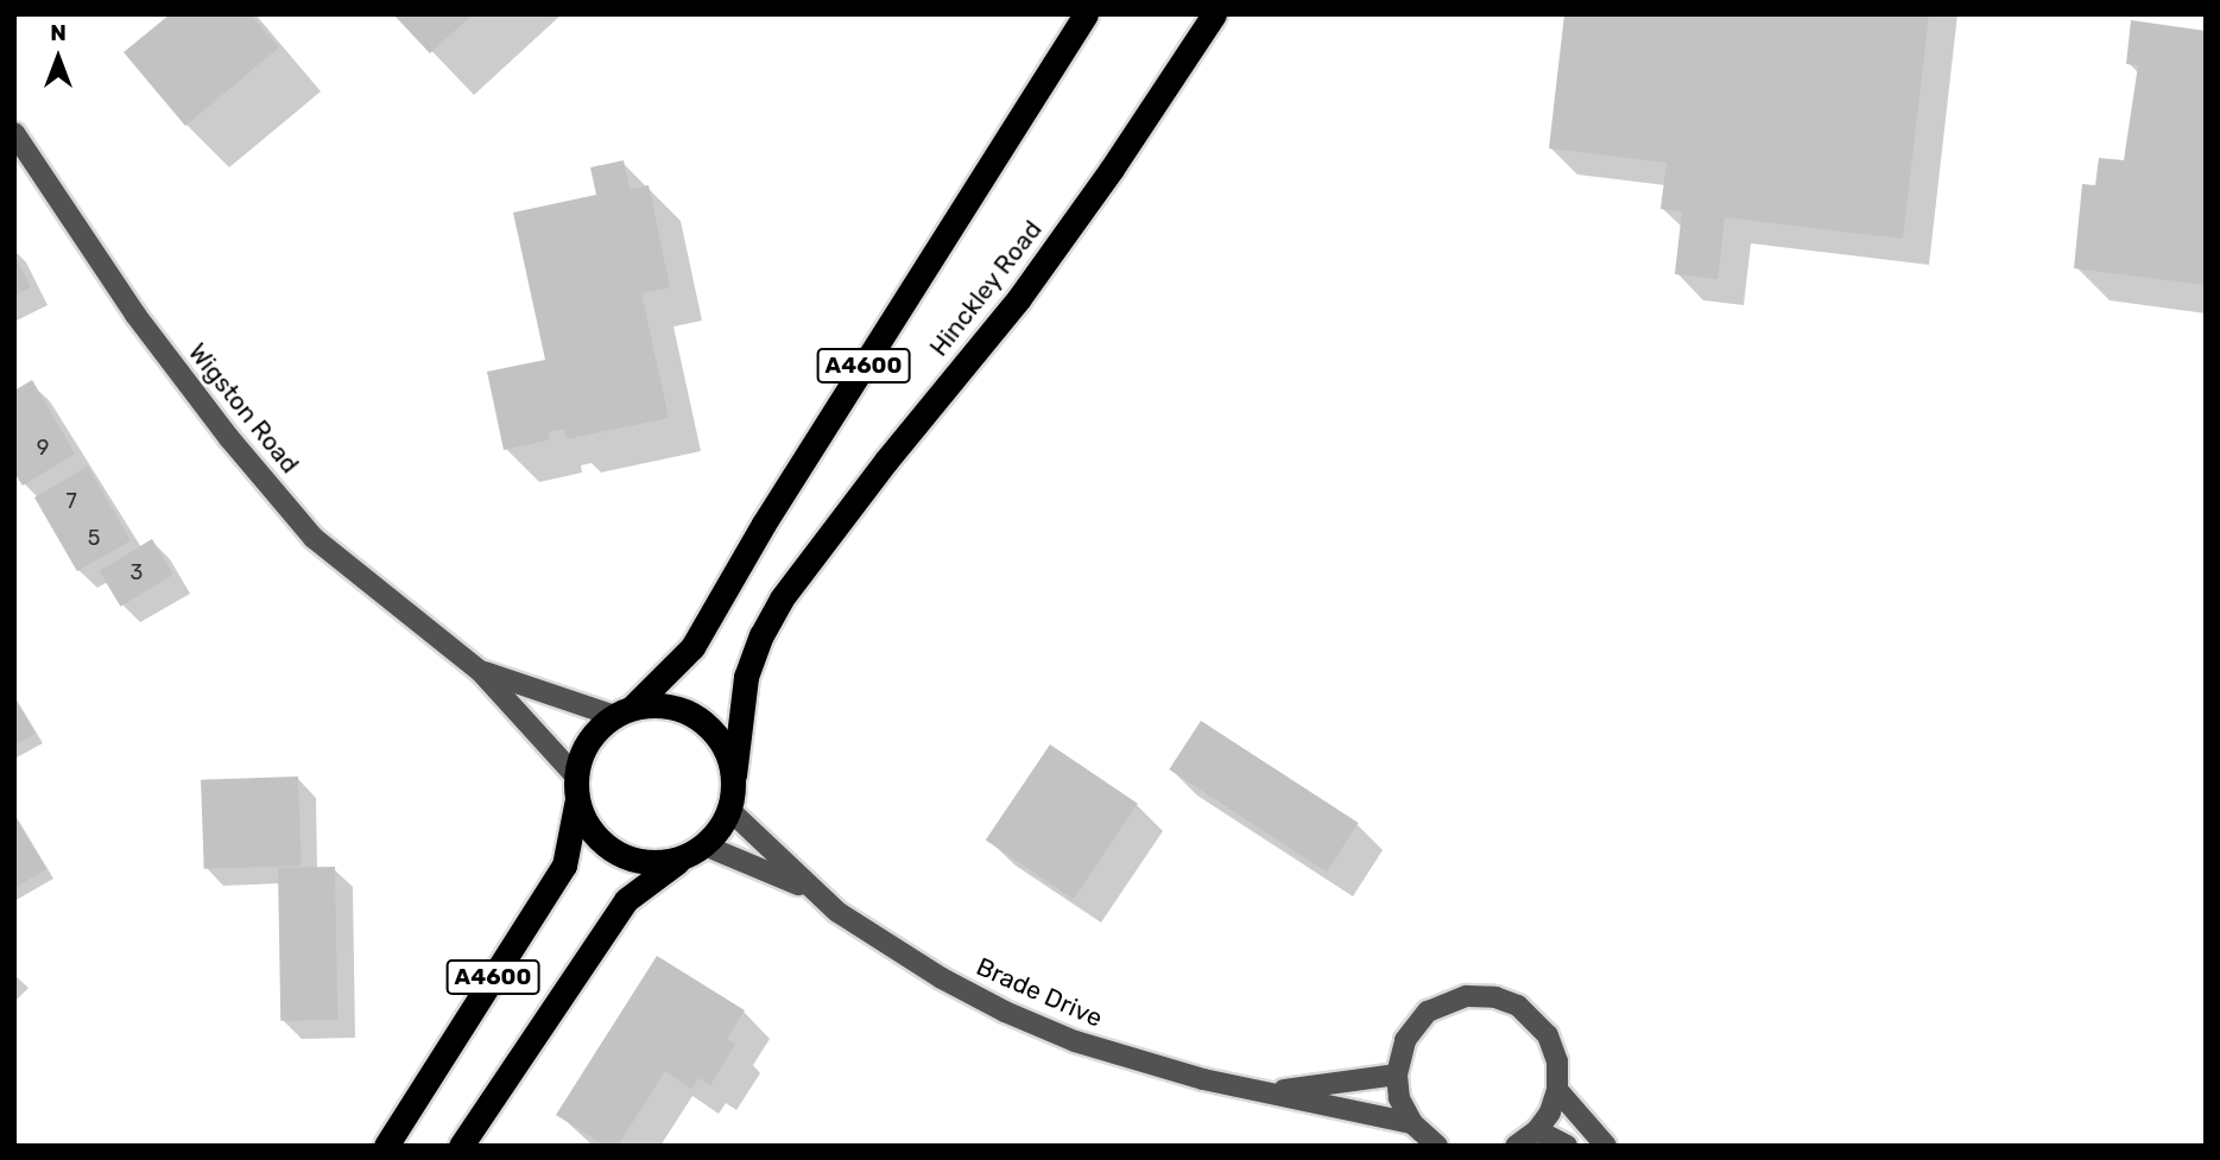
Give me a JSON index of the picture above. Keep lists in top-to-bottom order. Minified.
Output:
{"streets":{"highway":["Hinckley Road","A4600"],"street":["Wigston Road","Brade Drive"]},"crossings":[["Hinckley Road","A4600"],["Hinckley Road","Wigston Road"],["Hinckley Road","Brade Drive"],["A4600","Wigston Road"],["A4600","Brade Drive"],["Wigston Road","Brade Drive"]],"house_numbers":["9","7","5","3"],"north":"top"}
